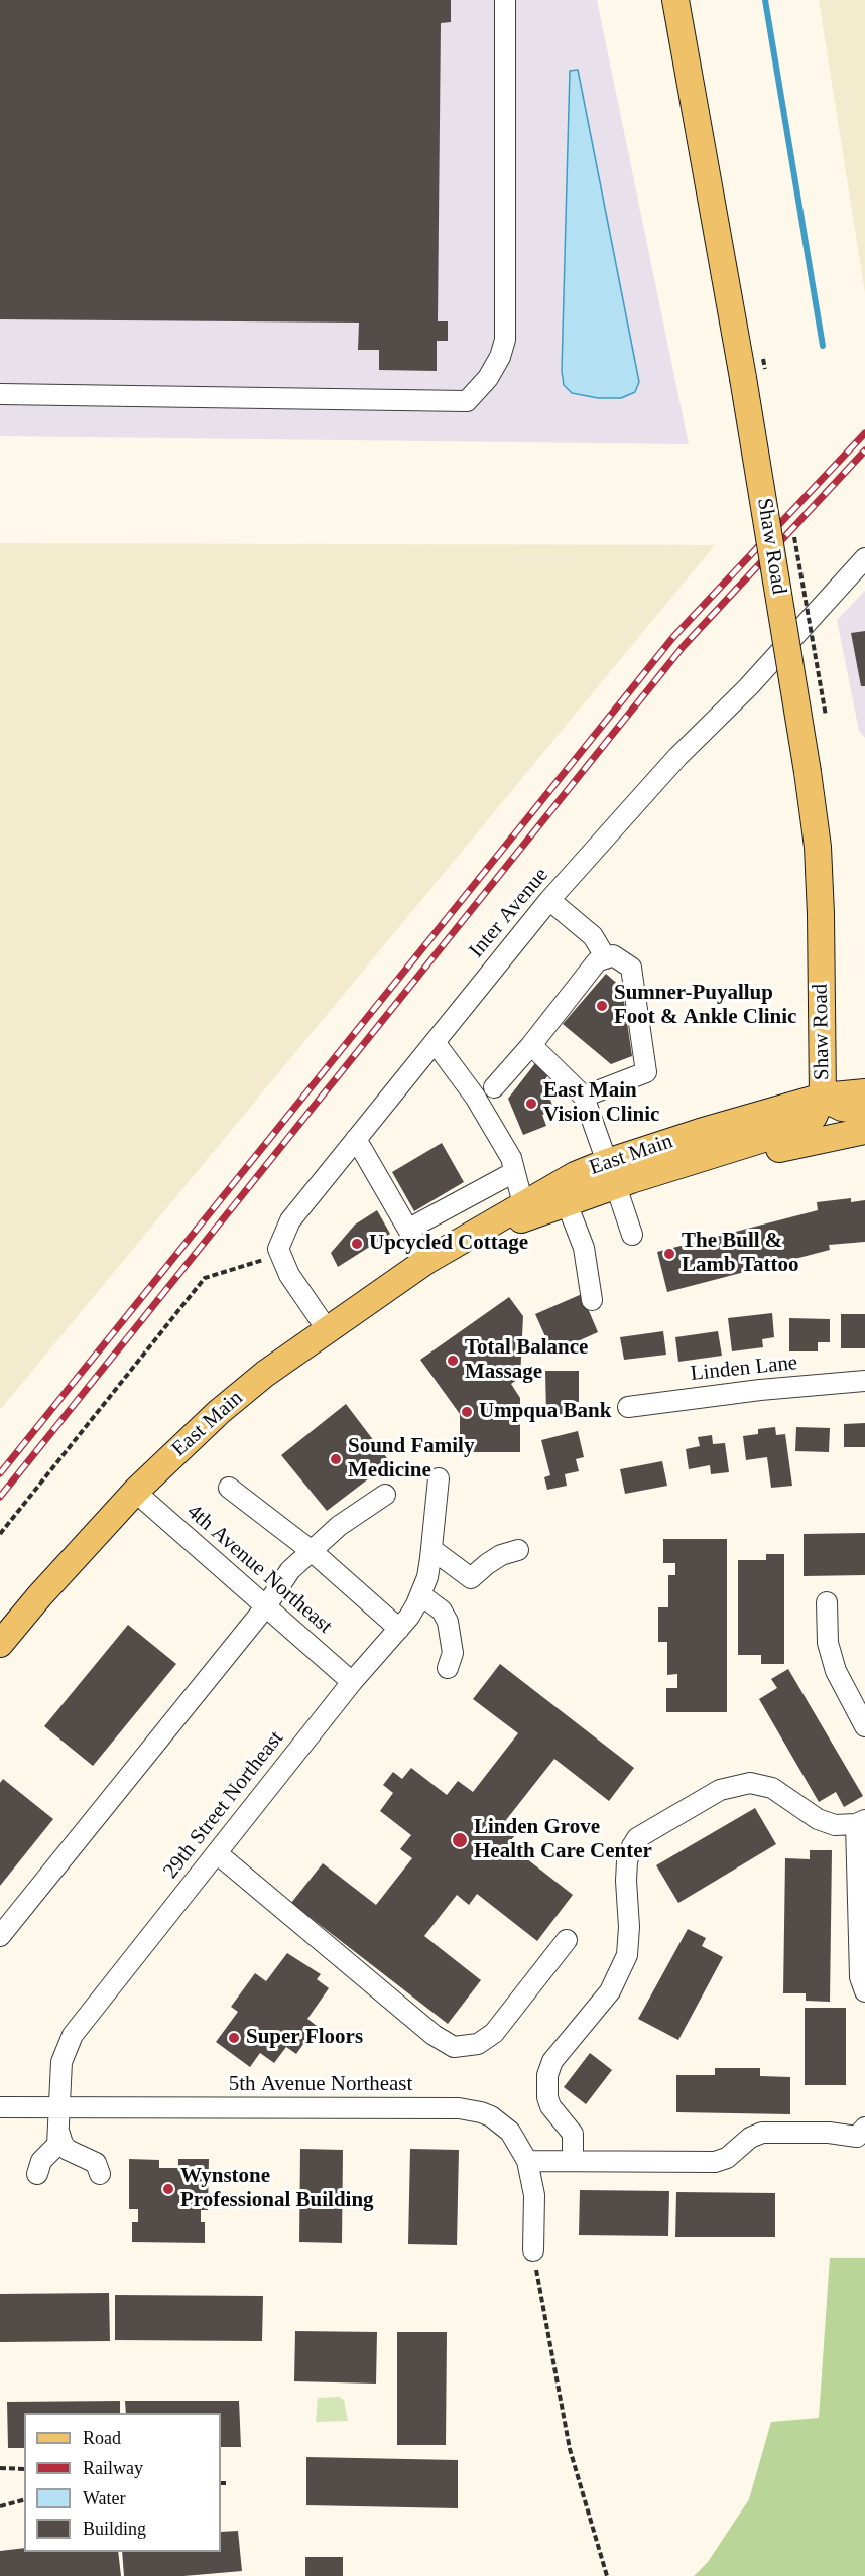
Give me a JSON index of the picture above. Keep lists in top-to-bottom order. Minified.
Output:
{"streets":{"main road":["Shaw Road","East Main"],"street":["Inter Avenue","Linden Lane","4th Avenue Northeast","29th Street Northeast","5th Avenue Northeast"]},"crossings":[["Shaw Road","East Main"],["East Main","4th Avenue Northeast"],["4th Avenue Northeast","29th Street Northeast"],["29th Street Northeast","5th Avenue Northeast"]],"places":["Sumner-Puyallup Foot & Ankle Clinic","East Main Vision Clinic","Upcycled Cottage","The Bull & Lamb Tattoo","Total Balance Massage","Umpqua Bank","Sound Family Medicine","Linden Grove Health Care Center","Super Floors","Wynstone Professional Building"],"legend":["Road","Railway","Water","Building"]}
